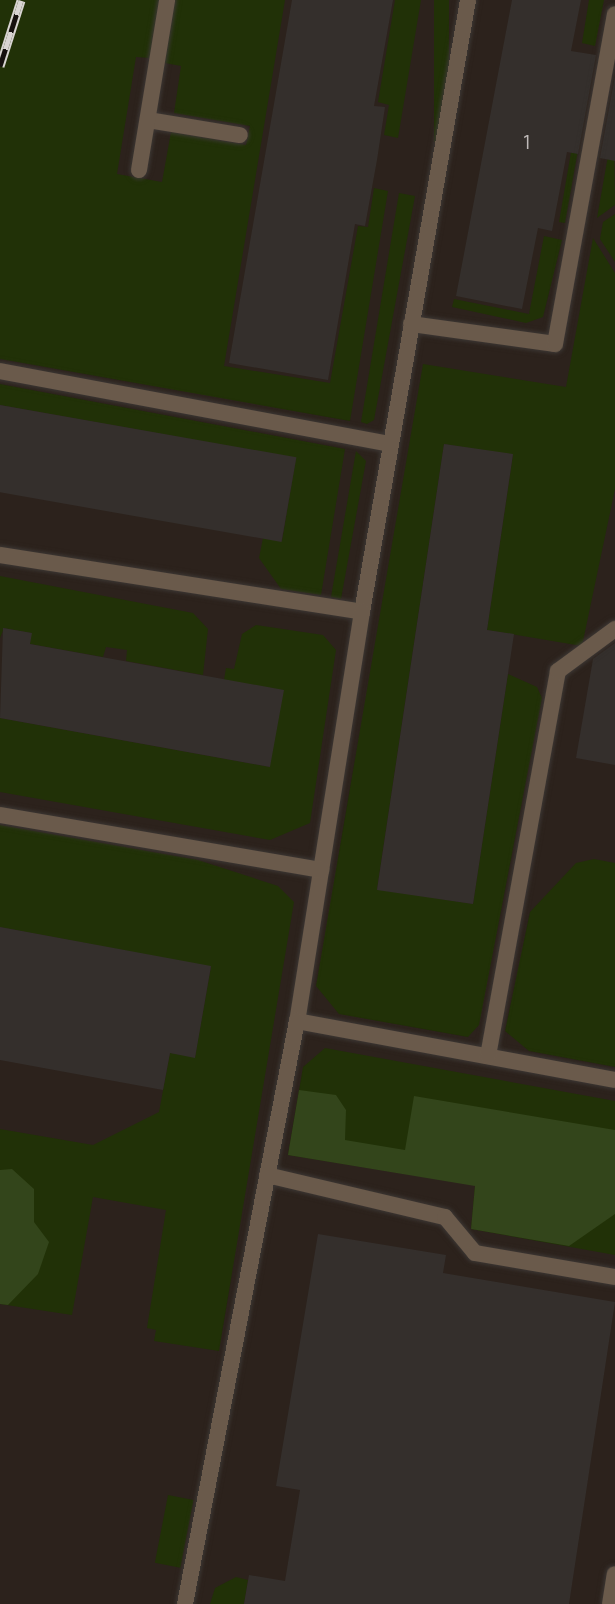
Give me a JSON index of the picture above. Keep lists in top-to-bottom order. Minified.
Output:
{"house_numbers":["1"]}
